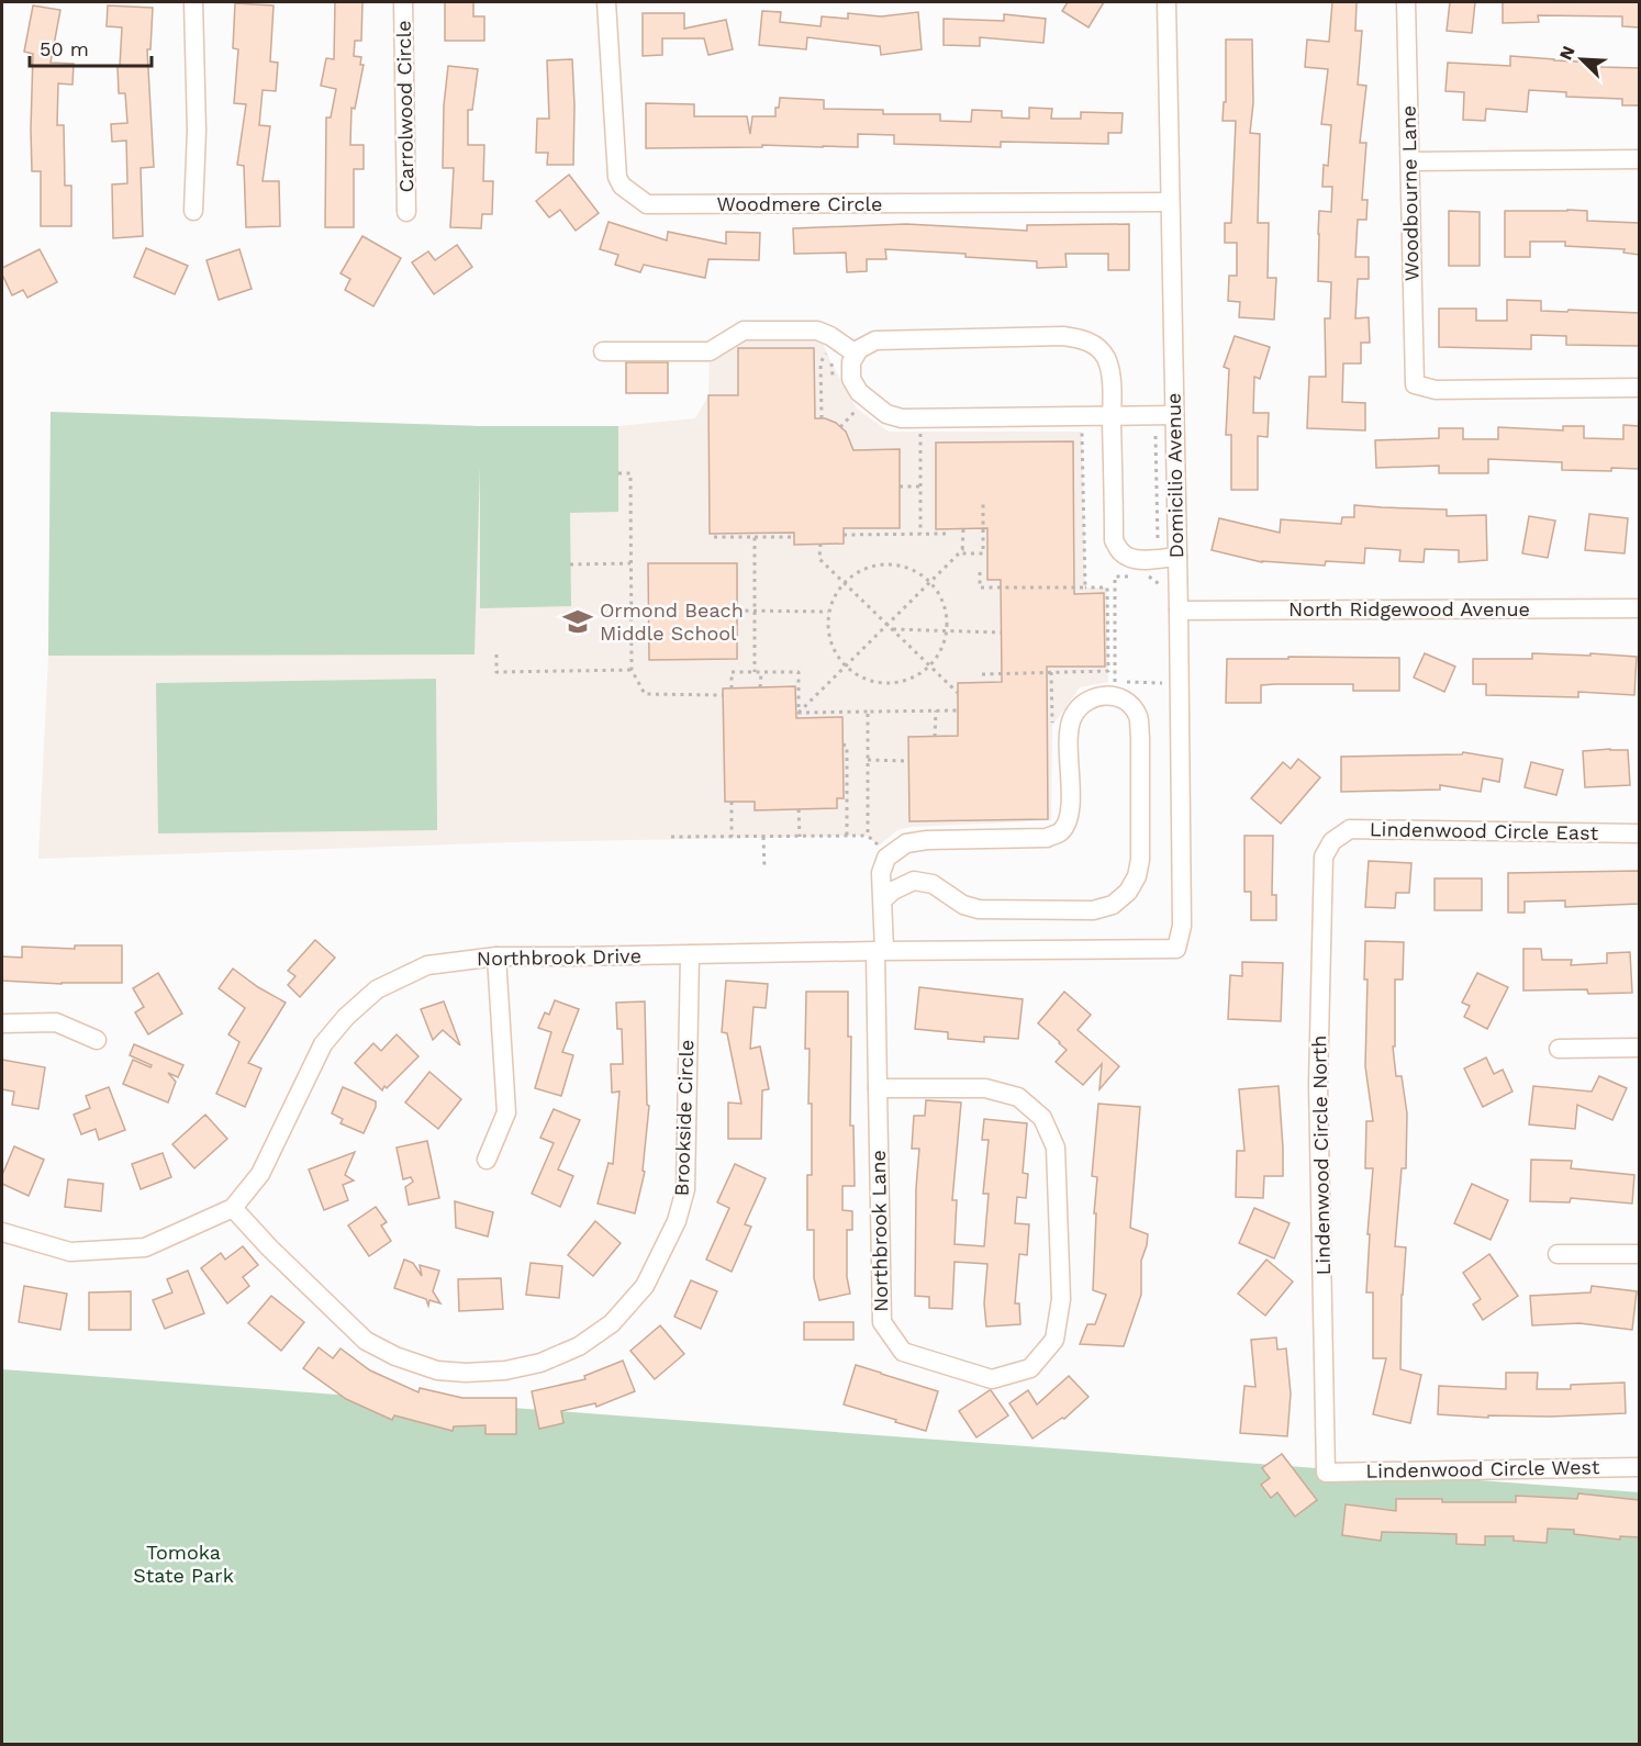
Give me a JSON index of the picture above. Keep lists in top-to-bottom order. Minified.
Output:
{"streets":{"street":["Carrolwood Circle","Woodbourne Lane","Woodmere Circle","Domicilio Avenue","North Ridgewood Avenue","Lindenwood Circle East","Northbrook Drive","Brookside Circle","Lindenwood Circle North","Northbrook Lane","Lindenwood Circle West"]},"crossings":[["Woodmere Circle","Domicilio Avenue"],["Domicilio Avenue","North Ridgewood Avenue"],["Domicilio Avenue","Northbrook Drive"],["Lindenwood Circle East","Lindenwood Circle North"],["Northbrook Drive","Brookside Circle"],["Northbrook Drive","Northbrook Lane"],["Lindenwood Circle North","Lindenwood Circle West"]],"parks":["Tomoka State Park"],"places":{"school or university":["Ormond Beach Middle School"]},"scale_bar":"50 m","north":"top left"}
